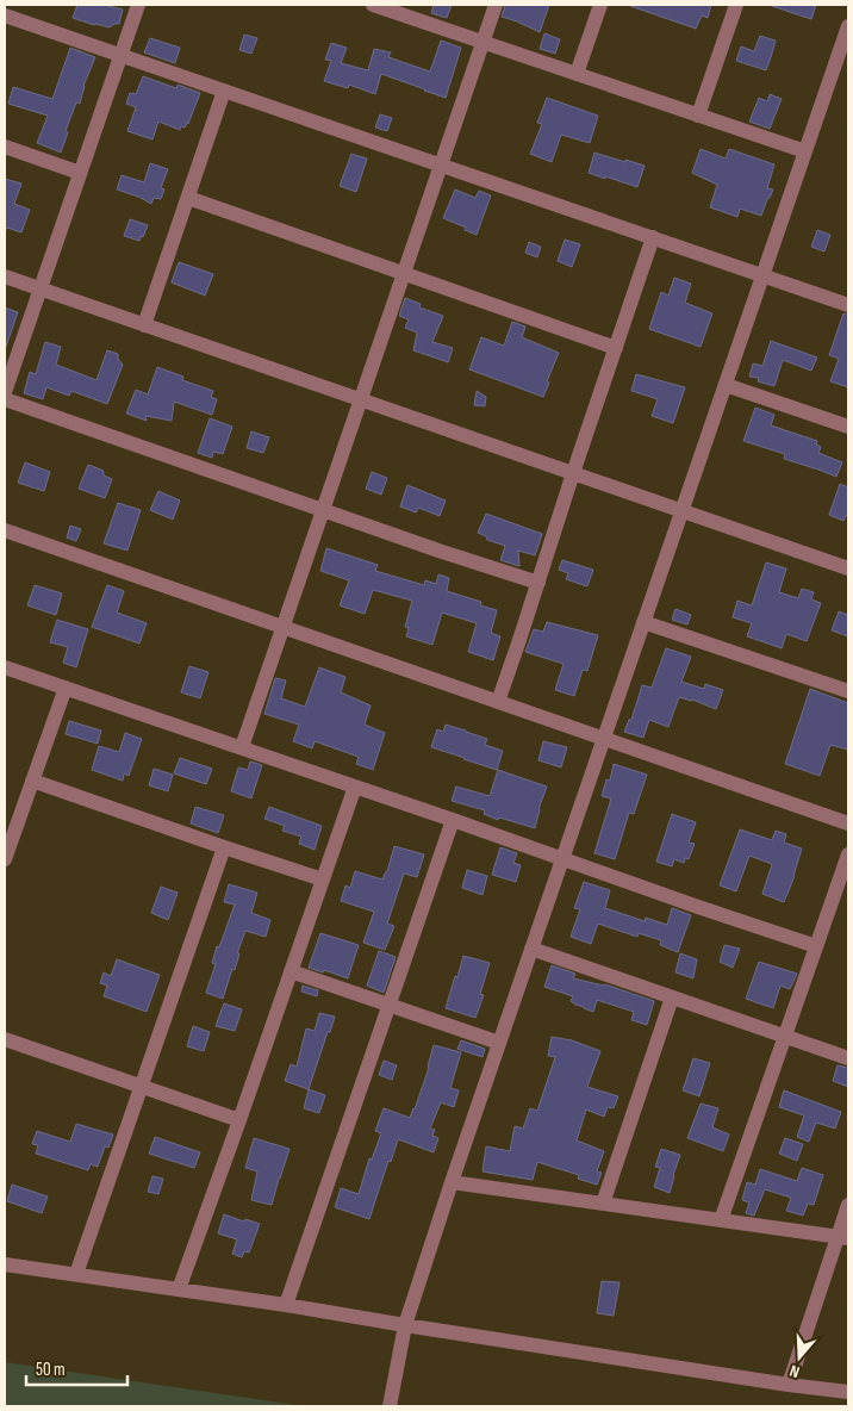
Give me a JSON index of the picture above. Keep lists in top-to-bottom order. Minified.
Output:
{"scale_bar":"50 m","north":"bottom"}
